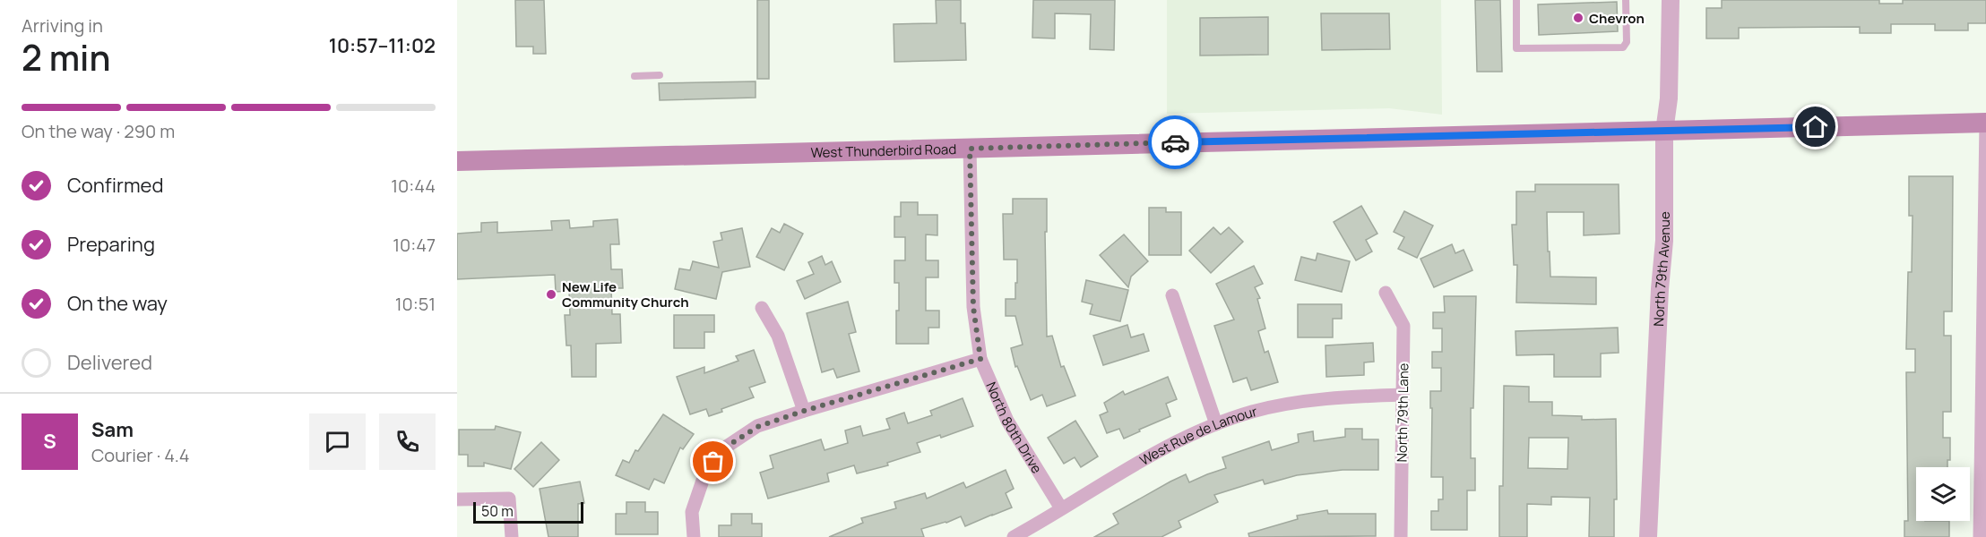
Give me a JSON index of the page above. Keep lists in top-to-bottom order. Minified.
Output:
{"streets":{"main road":["West Thunderbird Road"],"street":["North 79th Avenue","North 79th Lane","North 80th Drive","West Rue de Lamour"]},"crossings":[["West Thunderbird Road","North 79th Avenue"],["West Thunderbird Road","North 80th Drive"],["North 79th Lane","West Rue de Lamour"],["North 80th Drive","West Rue de Lamour"]],"places":["Chevron","New Life Community Church"],"scale_bar":"50 m","page":{"heading":["2 min","Arriving in","10:57–11:02"],"panel":["Sam","Courier · 4.4"],"bar":"On the way · 290 m","list":[["Confirmed","10:44"],["Preparing","10:47"],["On the way","10:51"],"Delivered"],"round":"S","scale":"50 m"}}
